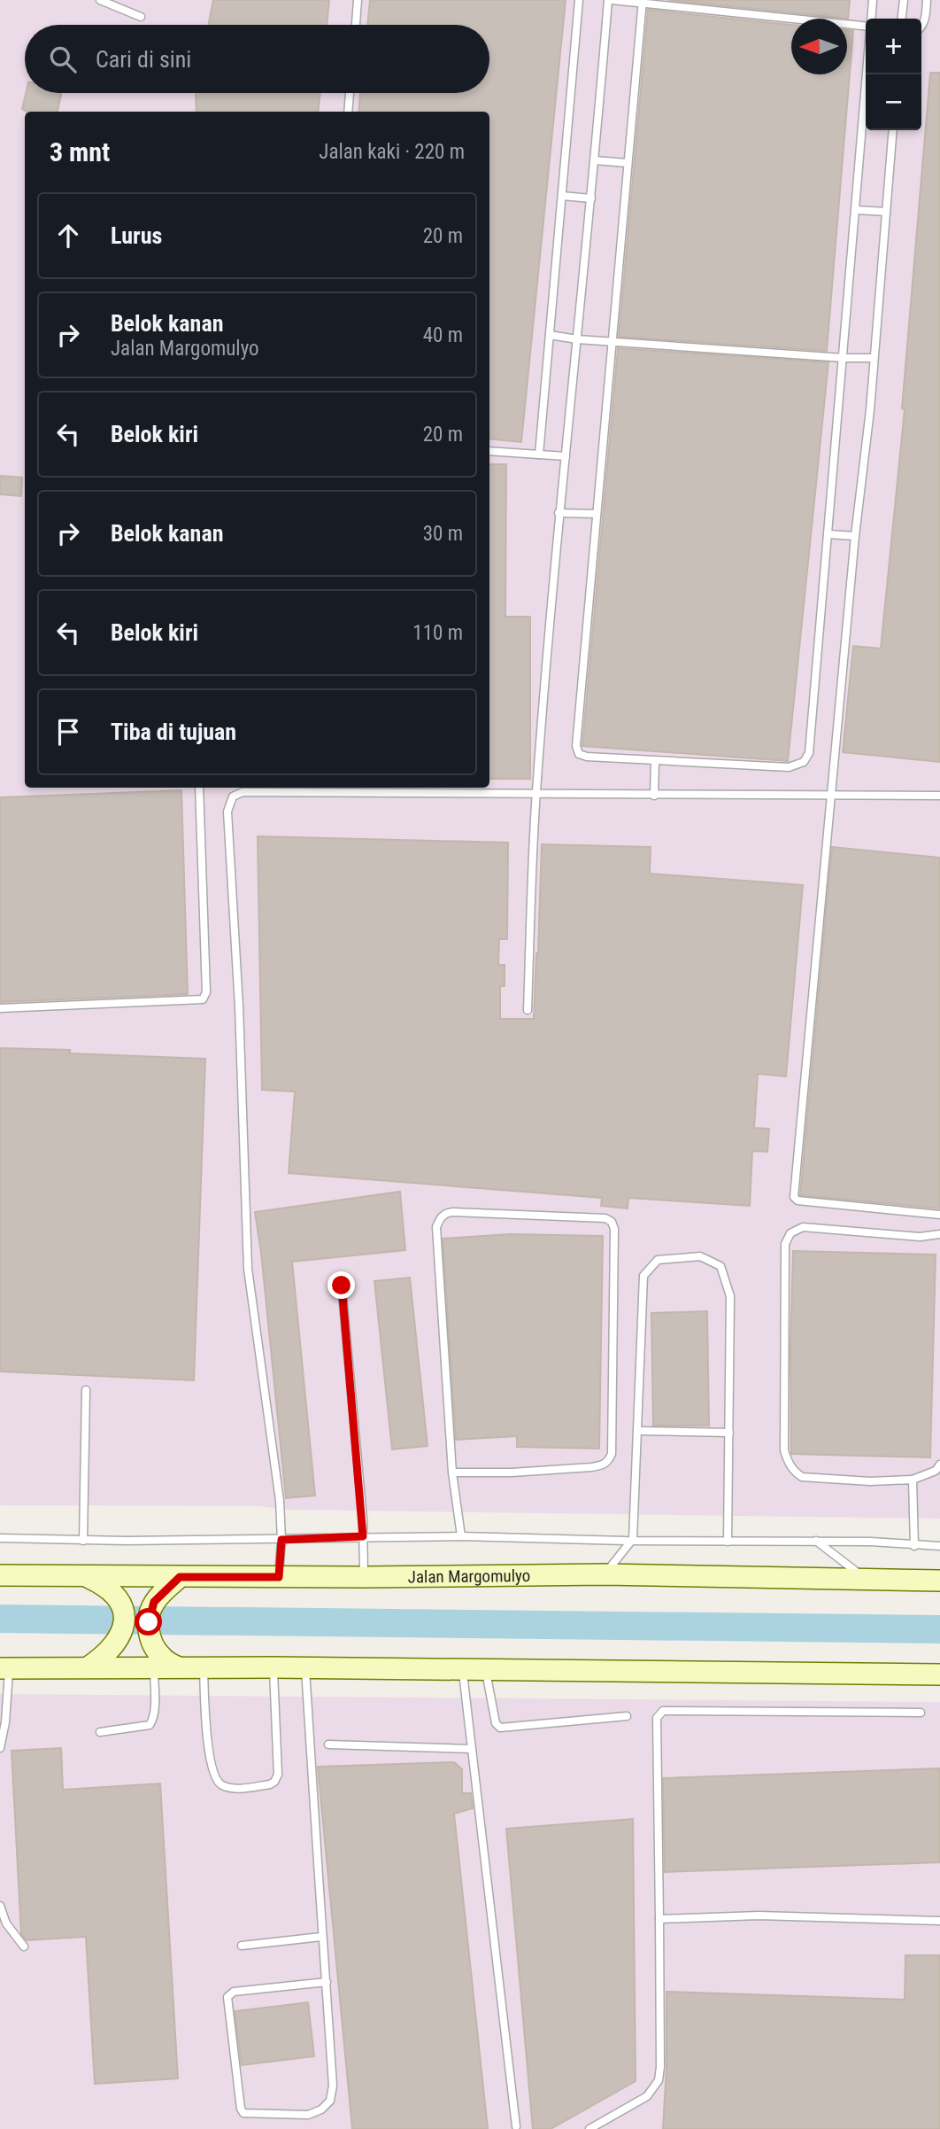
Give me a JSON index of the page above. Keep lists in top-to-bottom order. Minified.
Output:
{"streets":{"main road":["Jalan Margomulyo"]},"north":"left","page":{"map_buttons":["+","−"],"search":"Cari di sini","heading":["3 mnt","Jalan kaki · 220 m"],"list":[["Lurus","20 m"],["Belok kanan","Jalan Margomulyo","40 m"],["Belok kiri","20 m"],["Belok kanan","30 m"],["Belok kiri","110 m"],"Tiba di tujuan"]}}
